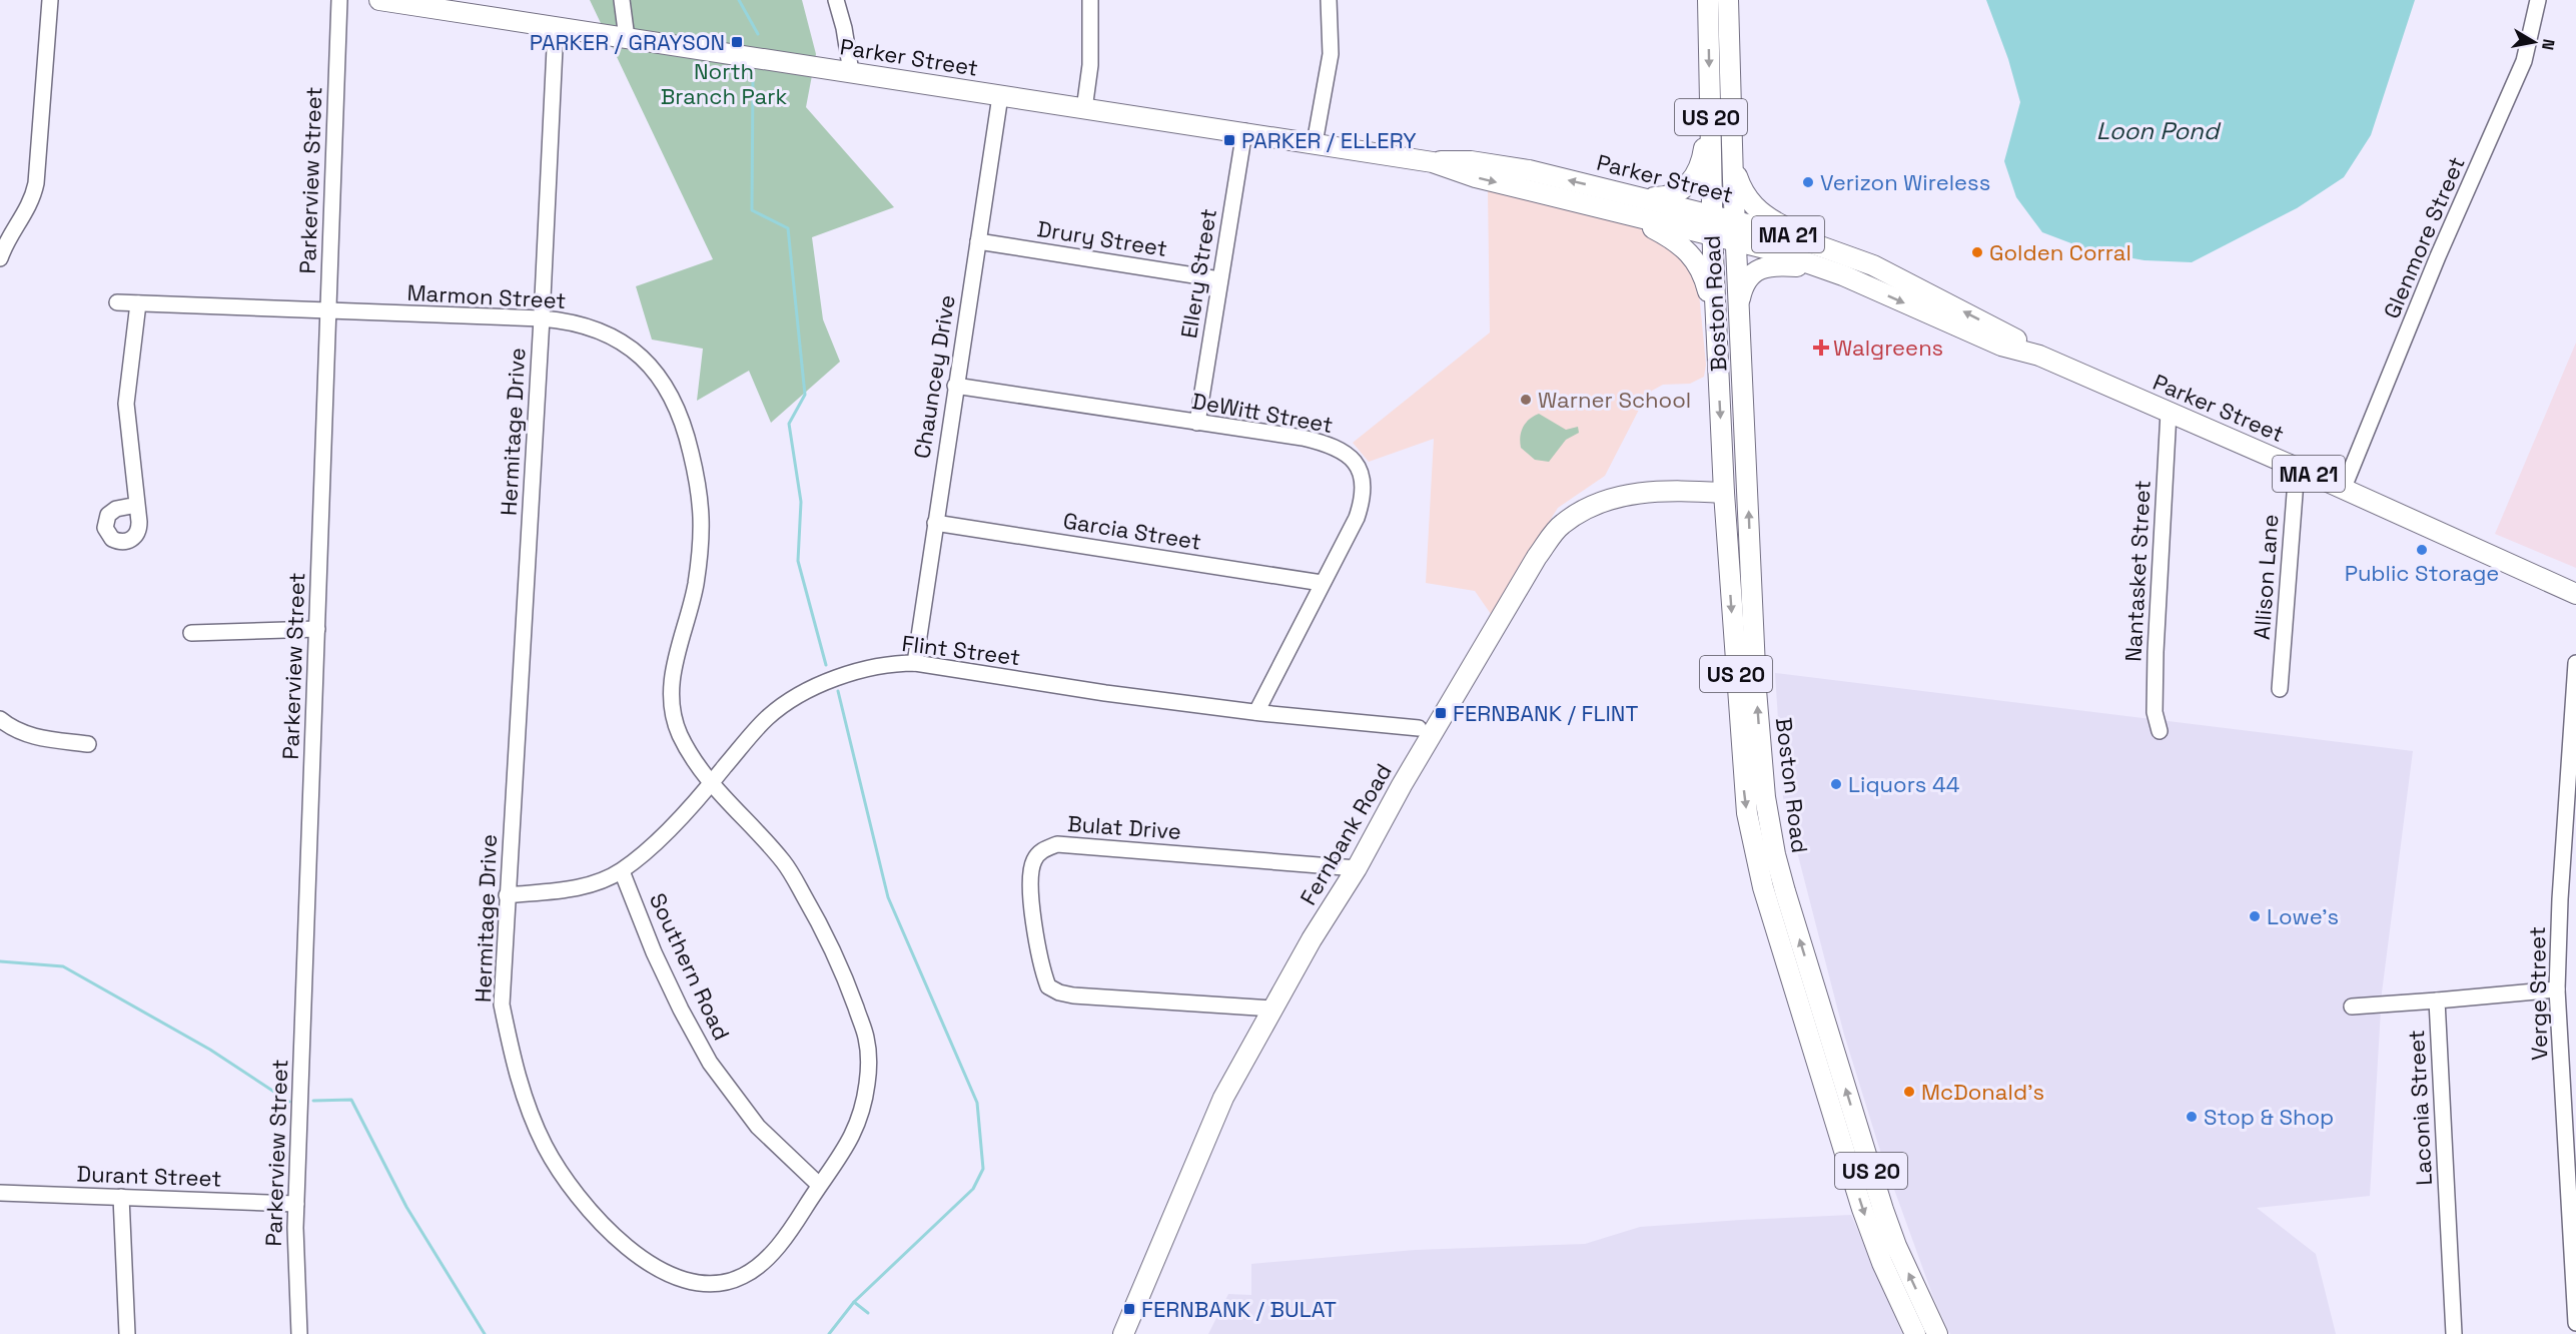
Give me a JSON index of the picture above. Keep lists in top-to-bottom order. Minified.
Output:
{"streets":{"main road":["Parker Street","US 20","MA 21","Boston Road","Fernbank Road"],"street":["Parkerview Street","Glenmore Street","Drury Street","Ellery Street","Marmon Street","Chauncey Drive","DeWitt Street","Hermitage Drive","Garcia Street","Nantasket Street","Allison Lane","Flint Street","Bulat Drive","Southern Road","Verge Street","Laconia Street","Durant Street"]},"crossings":[["Parker Street","Glenmore Street"],["Parker Street","Ellery Street"],["Parker Street","Boston Road"],["Parker Street","Chauncey Drive"],["Parker Street","Hermitage Drive"],["Parker Street","Nantasket Street"],["Parker Street","Allison Lane"],["Parkerview Street","Marmon Street"],["Parkerview Street","Durant Street"],["Drury Street","Ellery Street"],["Drury Street","Chauncey Drive"],["Ellery Street","DeWitt Street"],["Marmon Street","Hermitage Drive"],["Marmon Street","Flint Street"],["Boston Road","Fernbank Road"],["Chauncey Drive","DeWitt Street"],["Chauncey Drive","Garcia Street"],["Chauncey Drive","Flint Street"],["DeWitt Street","Garcia Street"],["DeWitt Street","Flint Street"],["Hermitage Drive","Flint Street"],["Hermitage Drive","Southern Road"],["Flint Street","Southern Road"],["Bulat Drive","Fernbank Road"],["Verge Street","Laconia Street"]],"water":["Loon Pond"],"parks":["North Branch Park"],"places":{"transit":["PARKER / GRAYSON","PARKER / ELLERY","FERNBANK / FLINT","FERNBANK / BULAT"],"other":["Verizon Wireless","Golden Corral","Warner School","Public Storage","Liquors 44","Lowe's","McDonald's","Stop & Shop"],"health":["Walgreens"]},"north":"right"}
